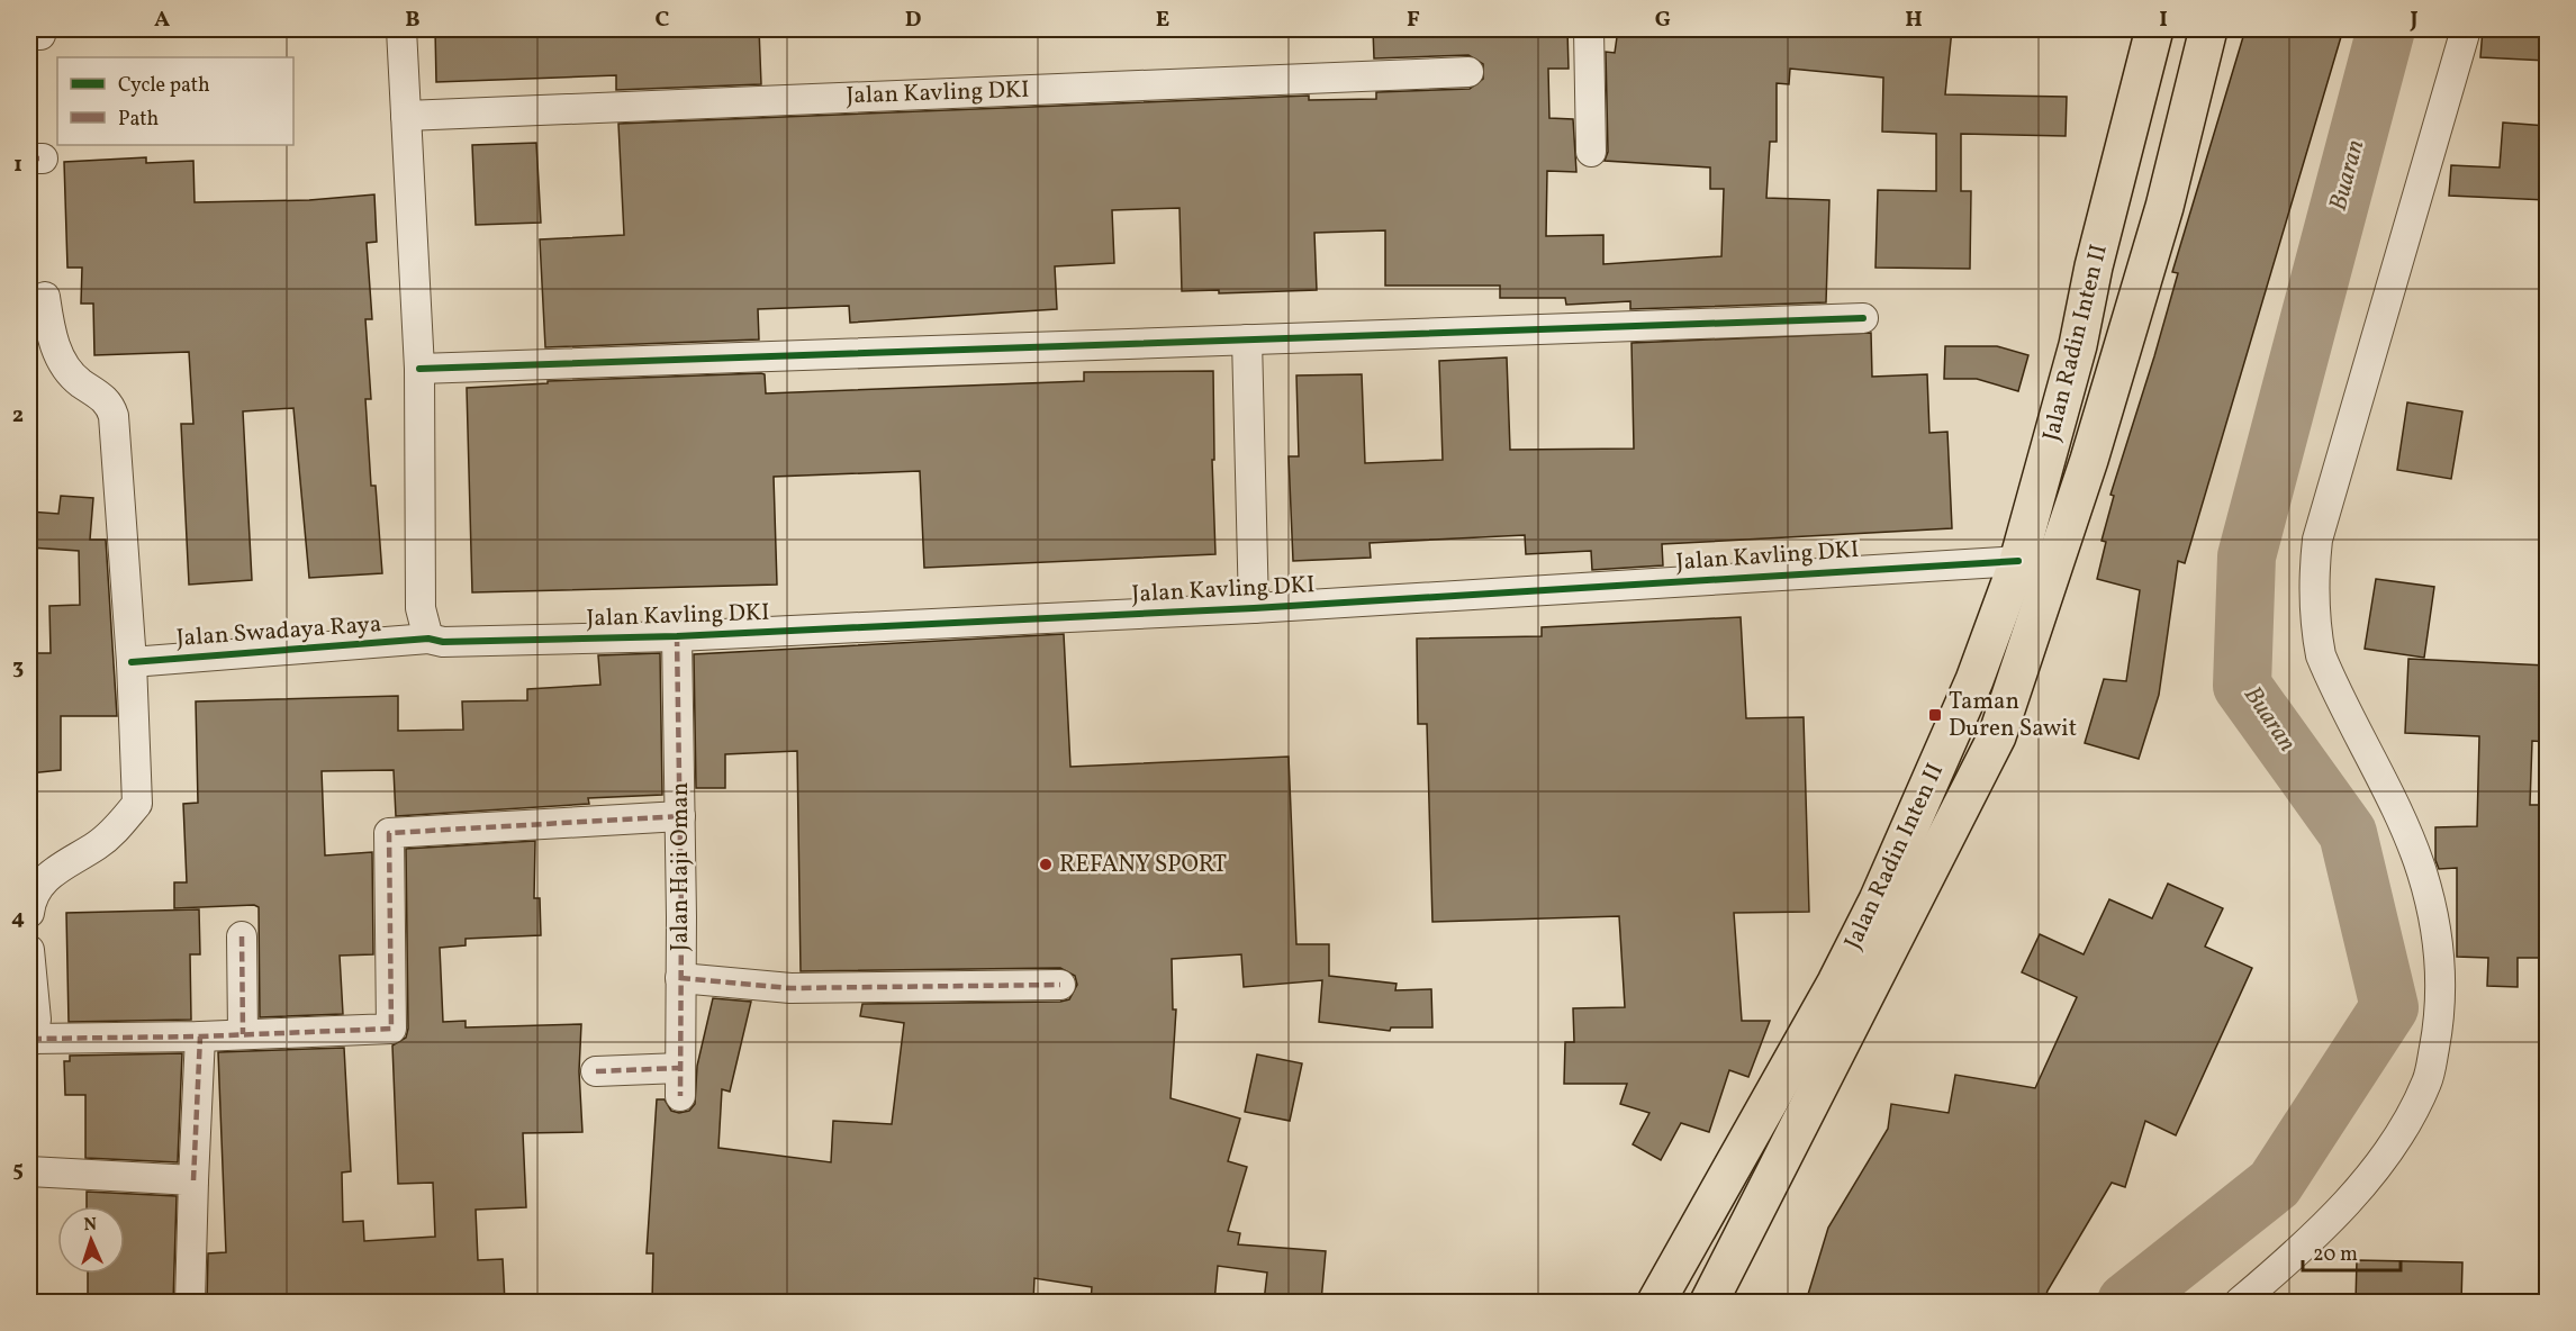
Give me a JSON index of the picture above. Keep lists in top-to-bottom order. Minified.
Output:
{"streets":{"main road":["Jalan Radin Inten II"],"street":["Jalan Kavling DKI","Jalan Swadaya Raya","Jalan Haji Oman"]},"crossings":[["Jalan Kavling DKI","Jalan Radin Inten II"],["Jalan Kavling DKI","Jalan Swadaya Raya"],["Jalan Kavling DKI","Jalan Haji Oman"]],"water":["Buaran"],"places":{"transit":["Taman Duren Sawit"],"other":["REFANY SPORT"]},"legend":["Cycle path","Path"],"scale_bar":"20 m","north":"top","grid":{"columns":["A","B","C","D","E","F","G","H","I","J"],"rows":["1","2","3","4","5"]}}
